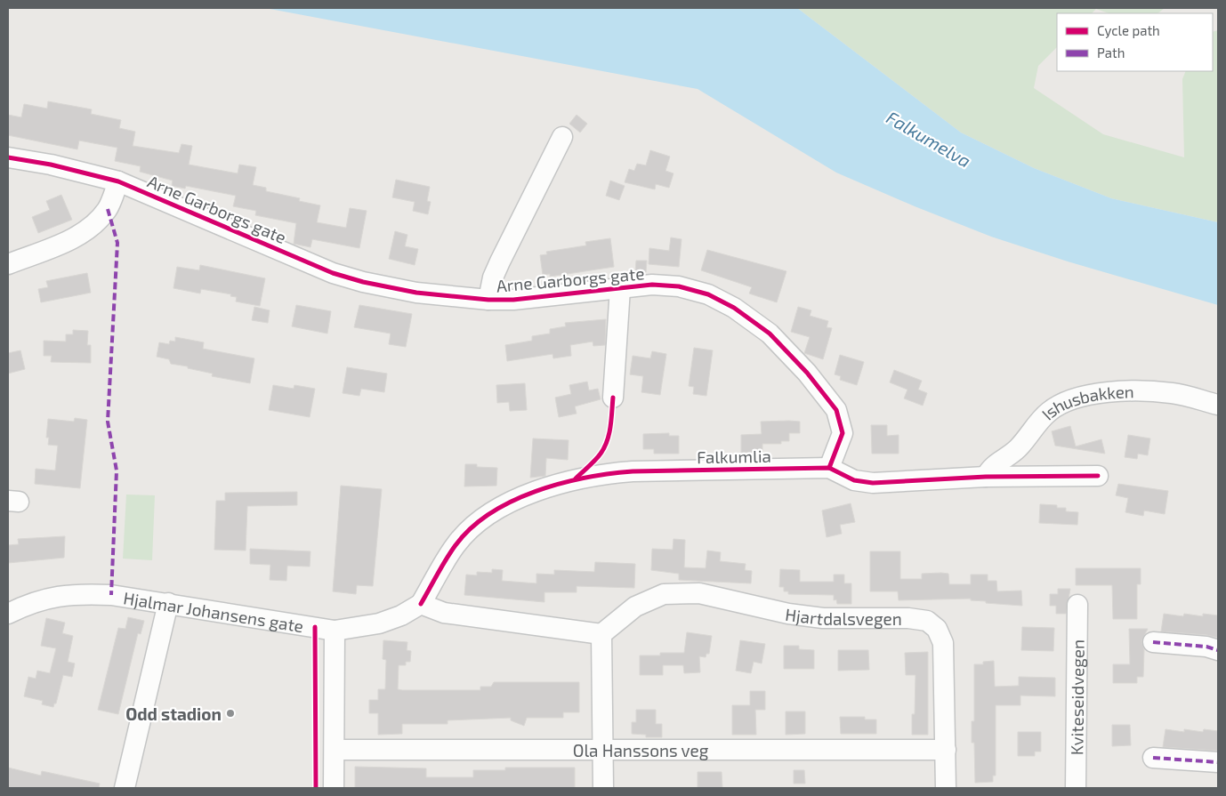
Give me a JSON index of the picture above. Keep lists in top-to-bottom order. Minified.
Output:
{"streets":{"street":["Arne Garborgs gate","Ishusbakken","Falkumlia","Hjalmar Johansens gate","Hjartdalsvegen","Kviteseidvegen","Ola Hanssons veg"]},"crossings":[["Arne Garborgs gate","Falkumlia"],["Ishusbakken","Falkumlia"],["Falkumlia","Hjalmar Johansens gate"],["Hjartdalsvegen","Ola Hanssons veg"]],"water":["Falkumelva"],"places":["Odd stadion"],"legend":["Cycle path","Path"]}
